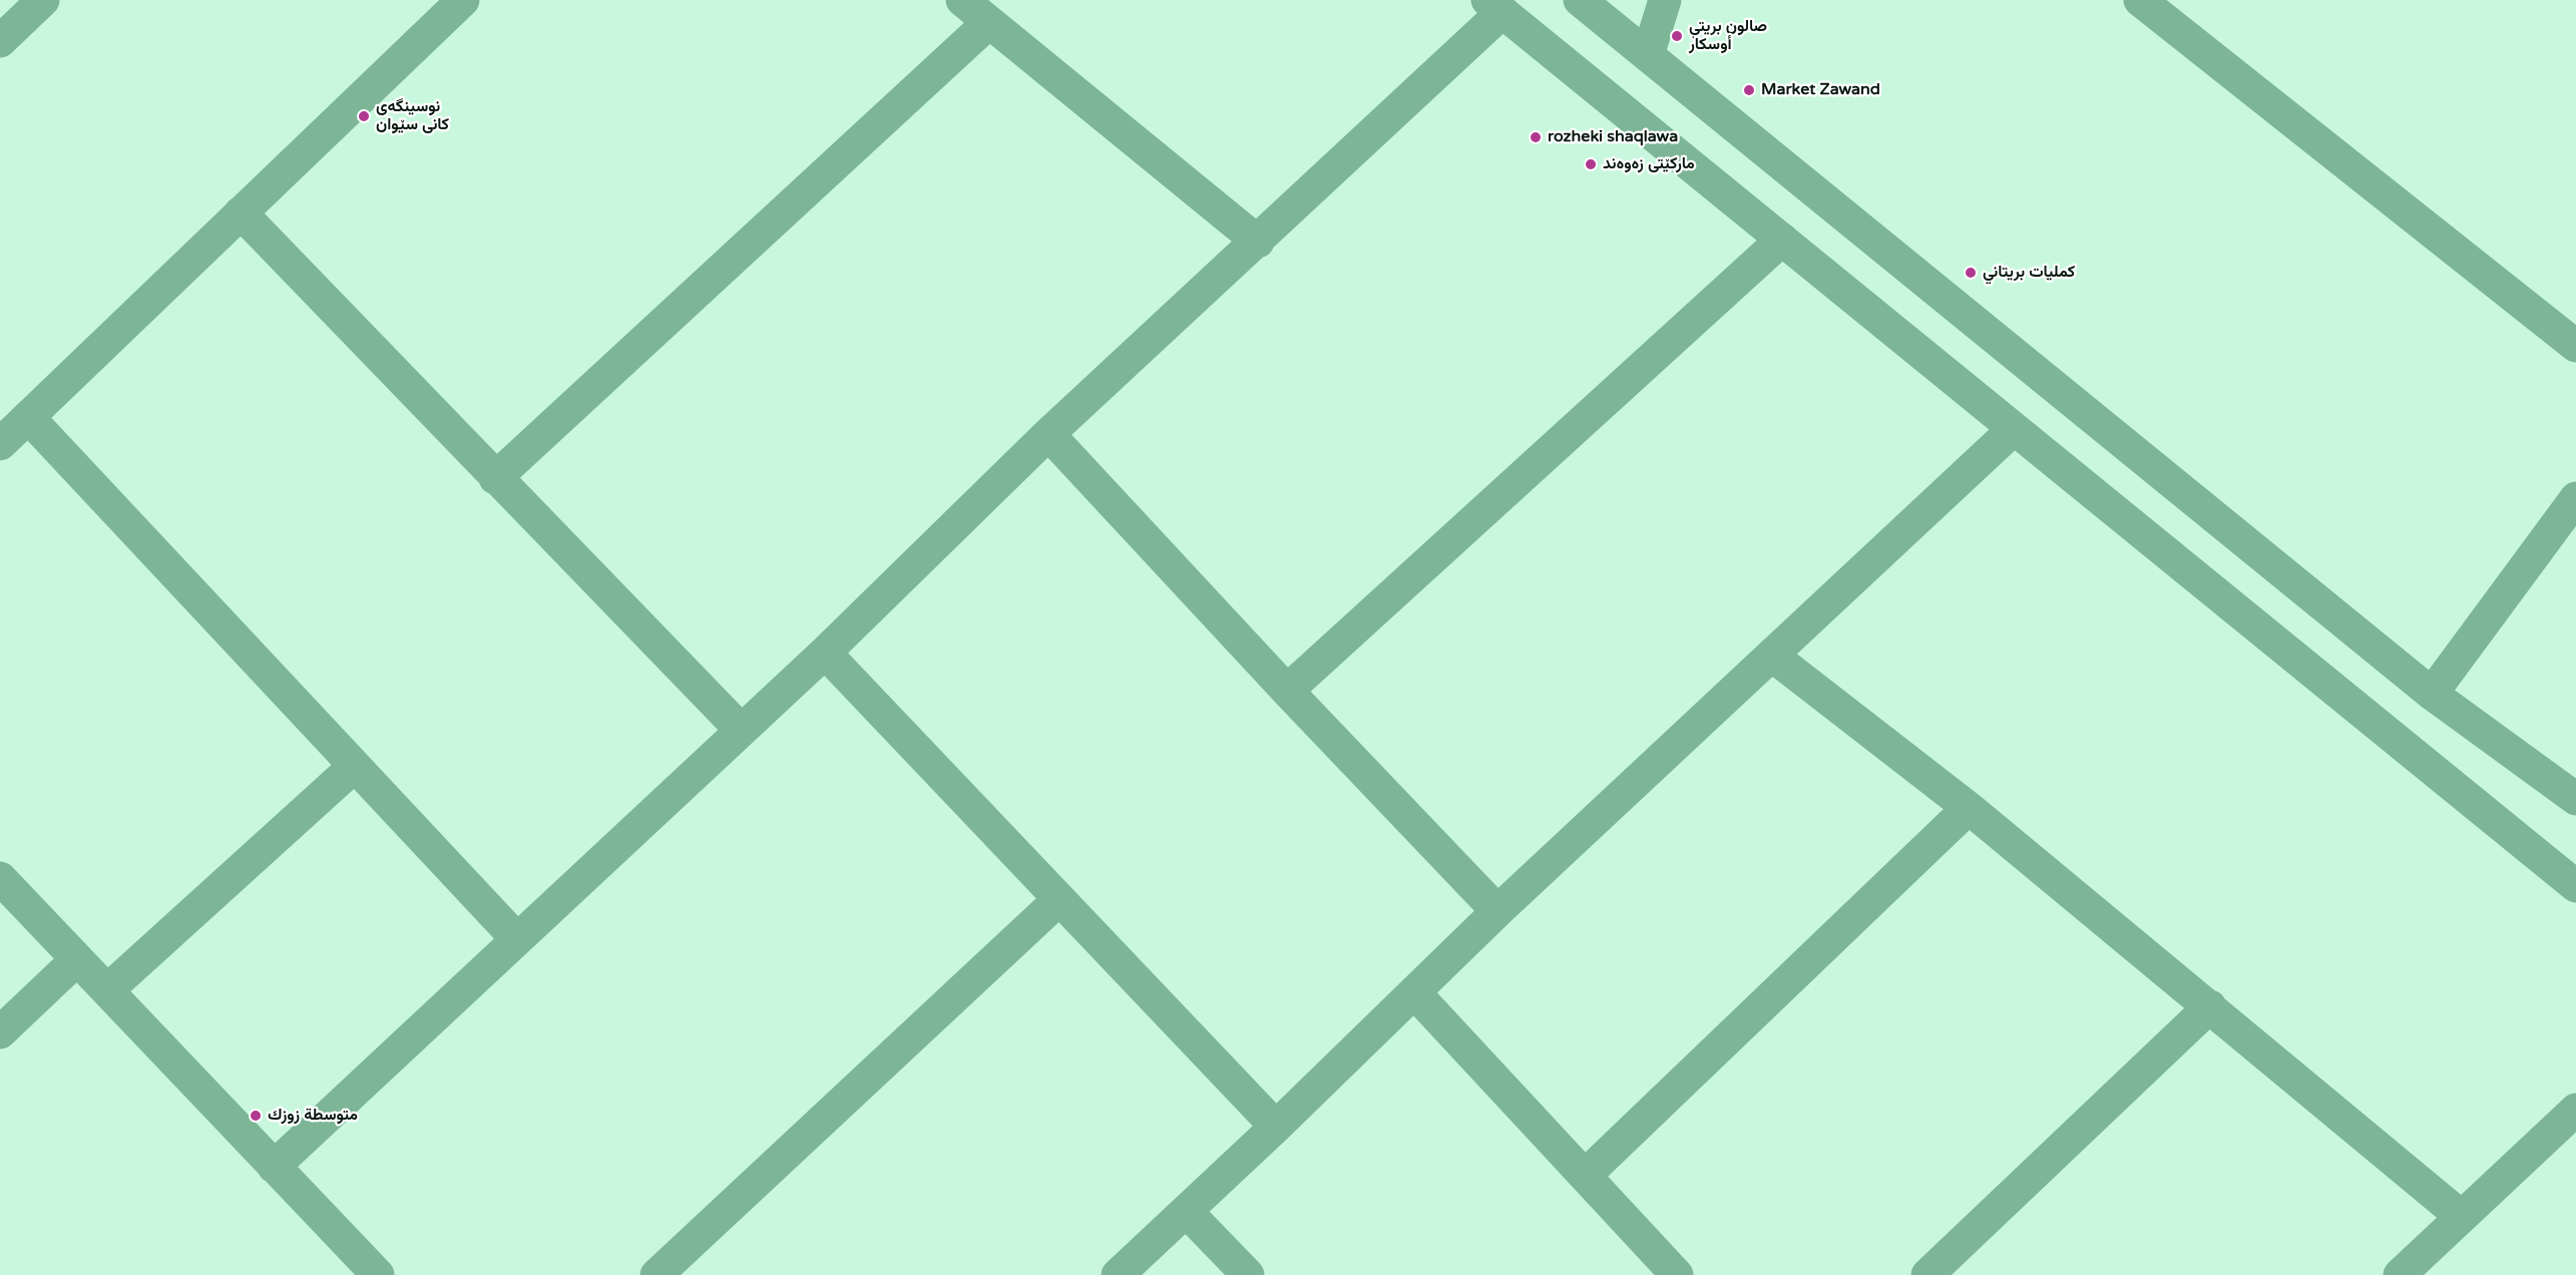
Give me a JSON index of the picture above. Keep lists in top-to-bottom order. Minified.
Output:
{"places":["صالون بريتي أوسكار","Market Zawand","نوسینگەی کانی سێوان","rozheki shaqlawa","مارکێتی زەوەند","كمليات بريتاني","متوسطة زوزك"]}
